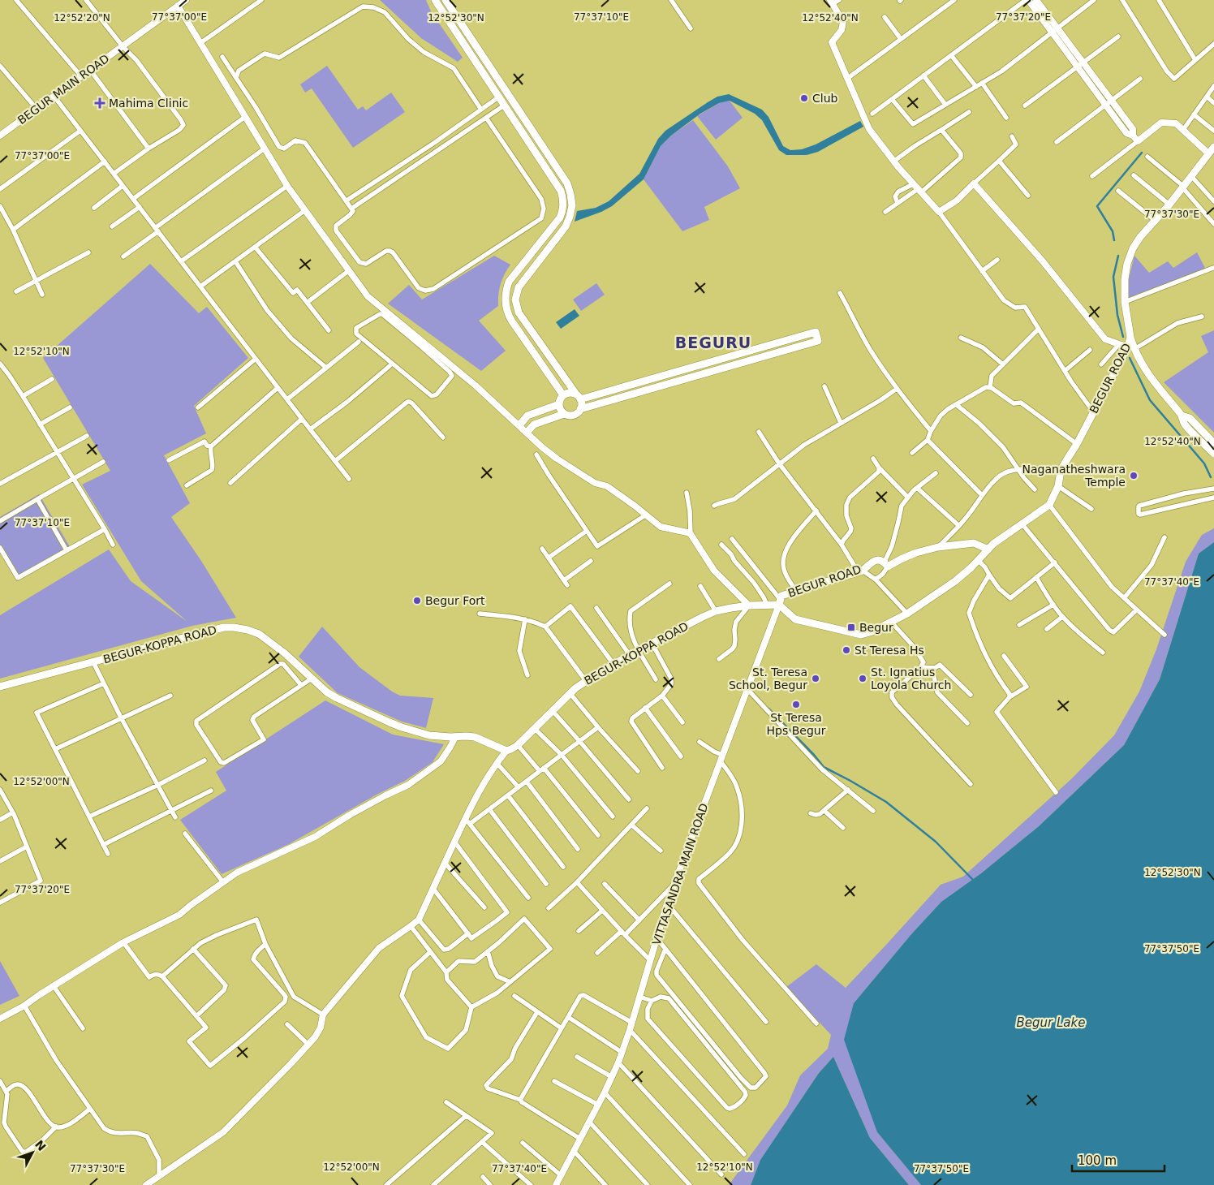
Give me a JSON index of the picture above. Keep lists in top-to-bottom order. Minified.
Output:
{"streets":{"main road":["BEGUR ROAD","BEGUR-KOPPA ROAD"],"street":["BEGUR MAIN ROAD","VITTASANDRA MAIN ROAD"]},"crossings":[["BEGUR ROAD","BEGUR-KOPPA ROAD"],["BEGUR ROAD","VITTASANDRA MAIN ROAD"],["BEGUR-KOPPA ROAD","VITTASANDRA MAIN ROAD"]],"districts":["BEGURU"],"water":["Begur Lake"],"places":{"other":["Club","Naganatheshwara Temple","Begur Fort","St Teresa Hs","St. Teresa School, Begur","St. Ignatius Loyola Church","St Teresa Hps Begur"],"health":["Mahima Clinic"],"transit":["Begur"]},"scale_bar":"100 m","north":"top right","coordinates":["77°37'00\"E","77°37'10\"E","77°37'20\"E","12°52'20\"N","12°52'30\"N","12°52'40\"N","77°37'30\"E","12°52'10\"N","77°37'40\"E","12°52'00\"N","77°37'50\"E"]}
